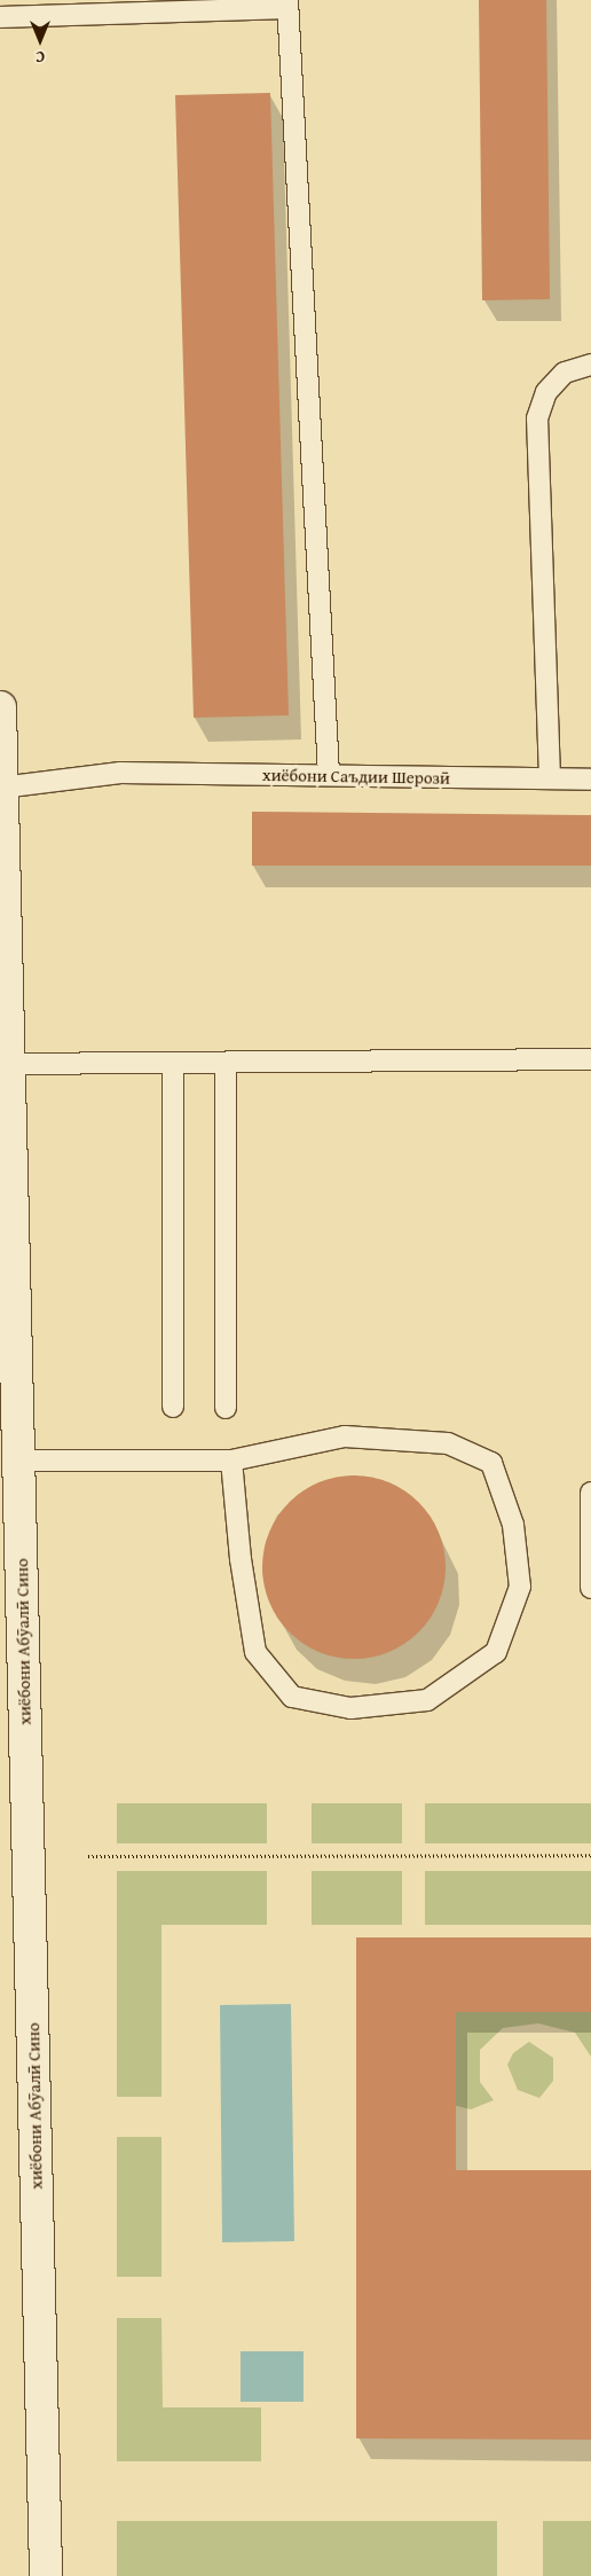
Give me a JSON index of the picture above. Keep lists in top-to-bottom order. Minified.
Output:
{"streets":{"main road":["хиёбони Абӯалӣ Сино"],"lane":["хиёбони Саъдии Шерозӣ"]},"crossings":[["хиёбони Саъдии Шерозӣ","хиёбони Абӯалӣ Сино"]],"north":"bottom"}
